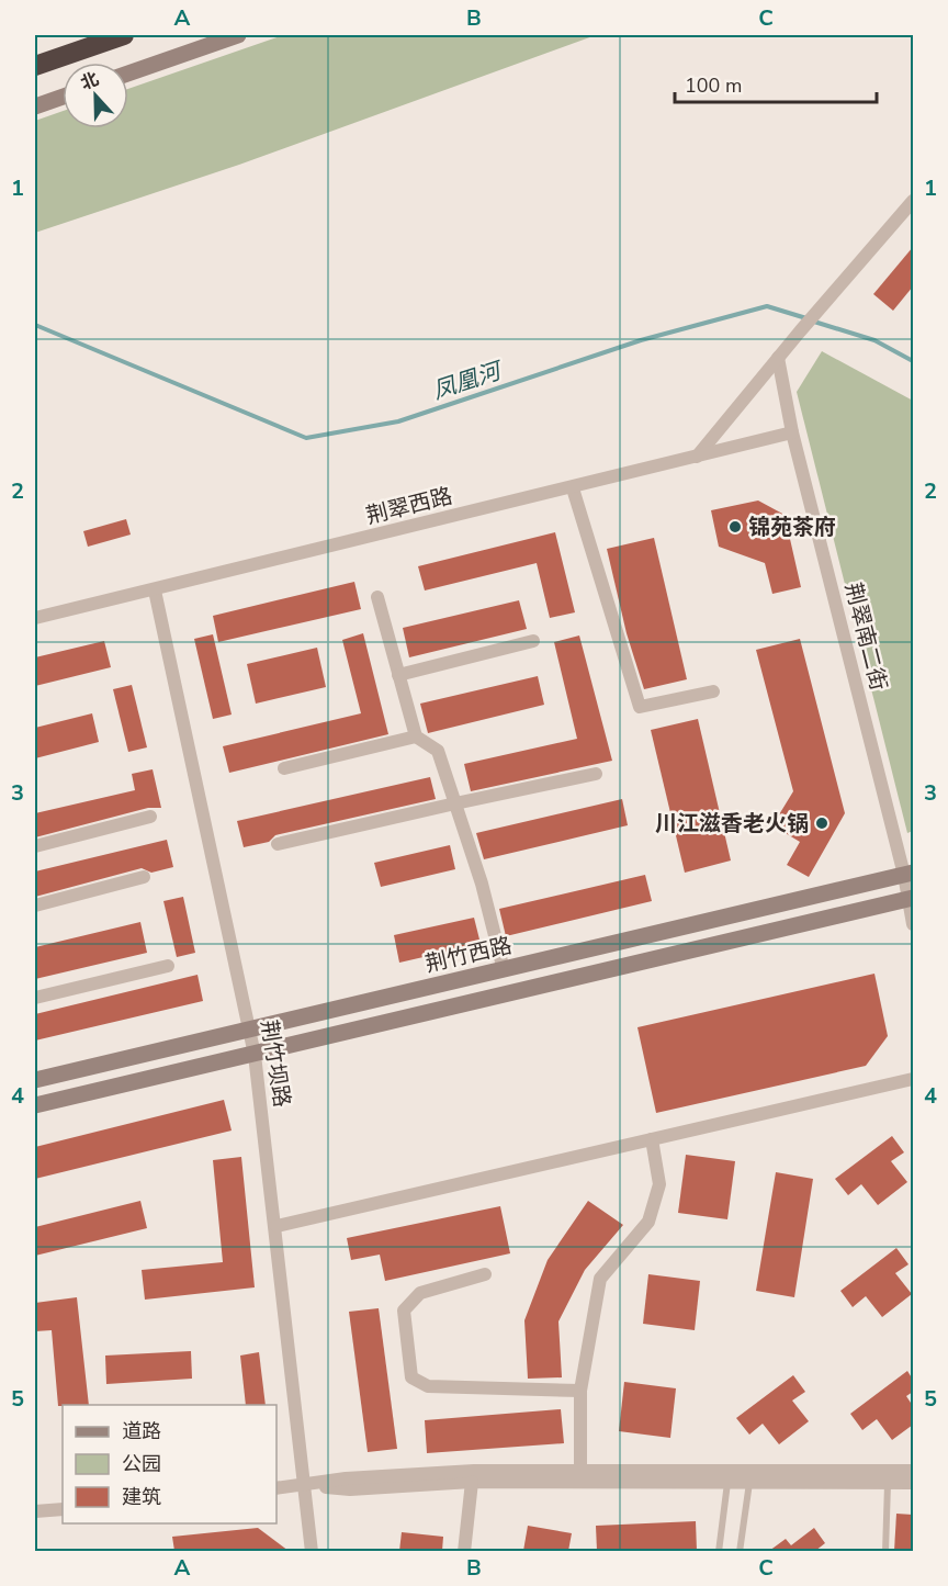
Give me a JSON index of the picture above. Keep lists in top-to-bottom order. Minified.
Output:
{"streets":{"main road":["荆竹西路"],"street":["荆翠西路","荆翠南二街","荆竹坝路"]},"crossings":[["荆翠西路","荆翠南二街"],["荆翠西路","荆竹坝路"],["荆翠南二街","荆竹西路"],["荆竹西路","荆竹坝路"]],"water":["凤凰河"],"places":["锦苑茶府","川江滋香老火锅"],"legend":["道路","公园","建筑"],"scale_bar":"100 m","north":"top","grid":{"columns":["A","B","C"],"rows":["1","2","3","4","5"]}}
